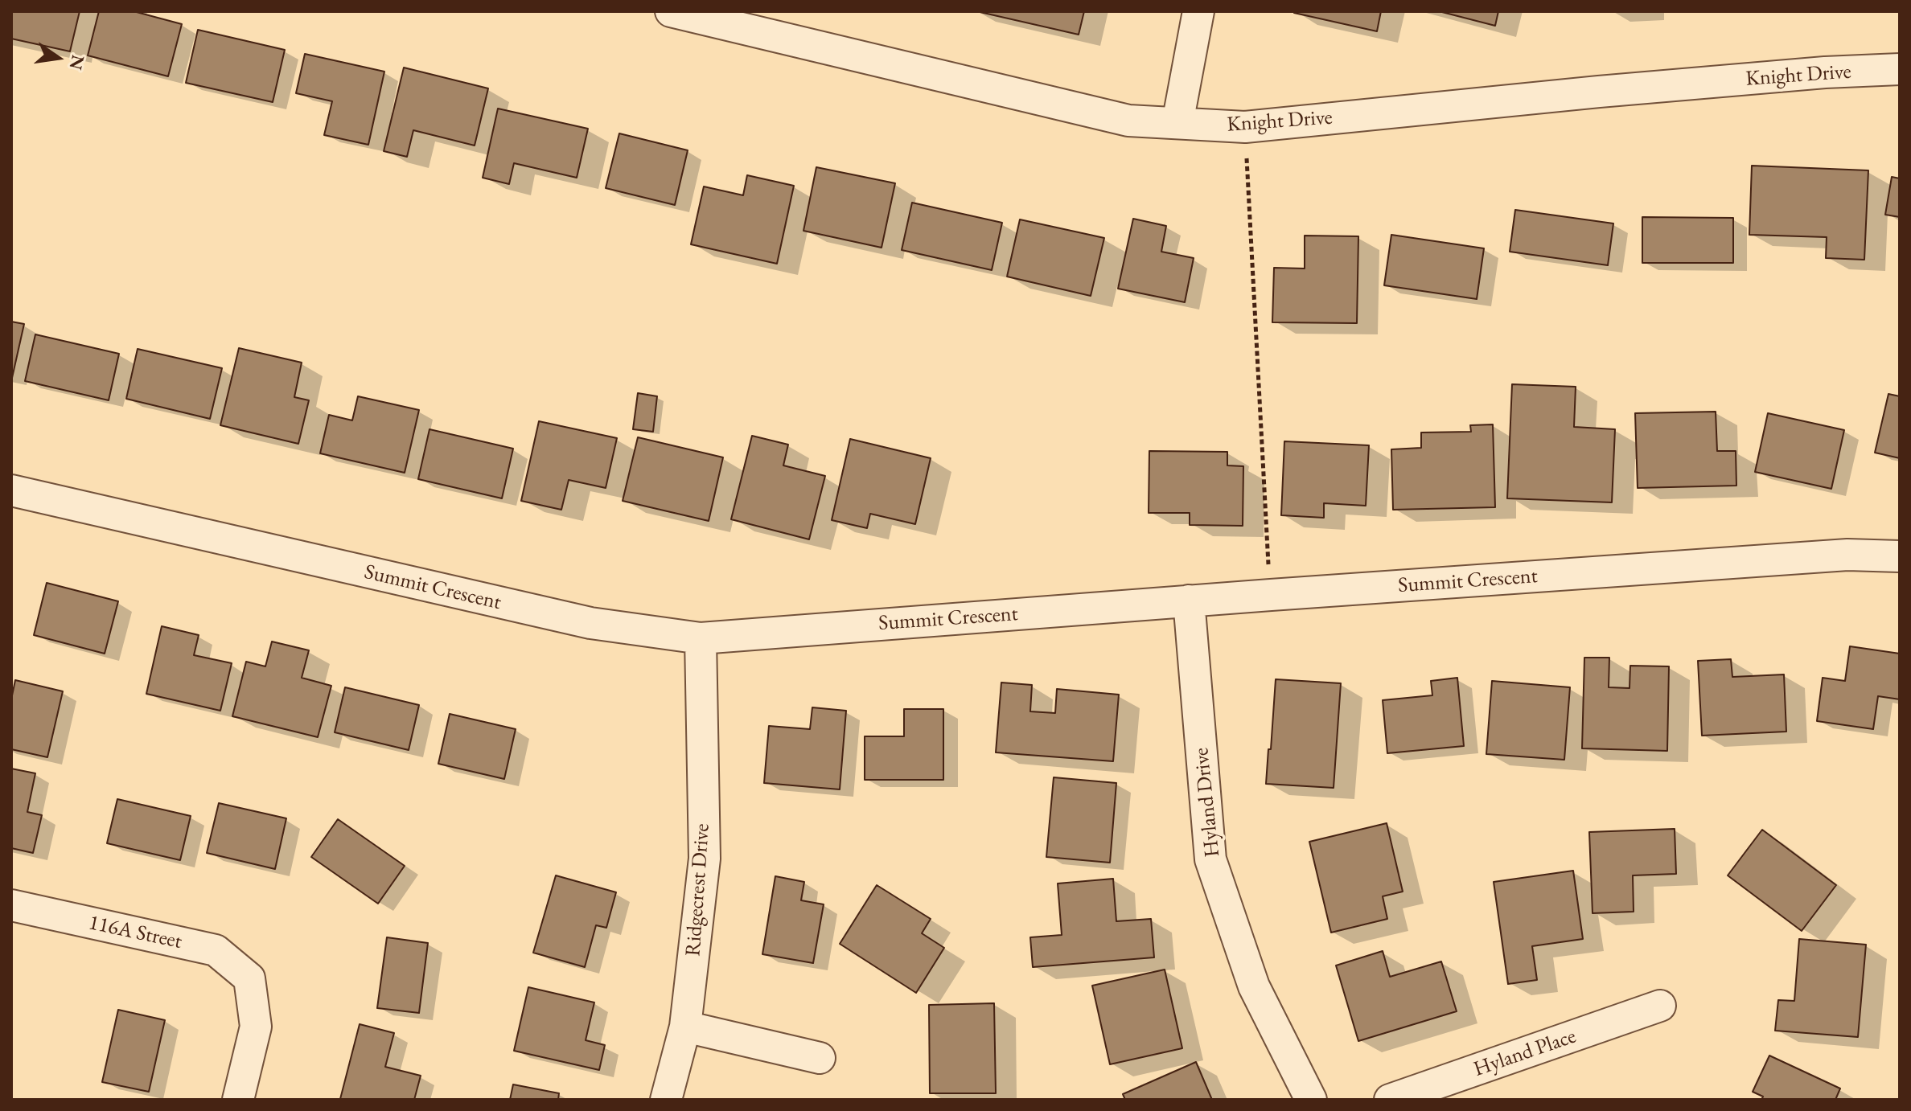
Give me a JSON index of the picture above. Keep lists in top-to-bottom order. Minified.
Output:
{"streets":{"street":["Knight Drive","Summit Crescent","Hyland Drive","Ridgecrest Drive","116A Street","Hyland Place"]},"crossings":[["Summit Crescent","Hyland Drive"],["Summit Crescent","Ridgecrest Drive"]],"north":"right"}
